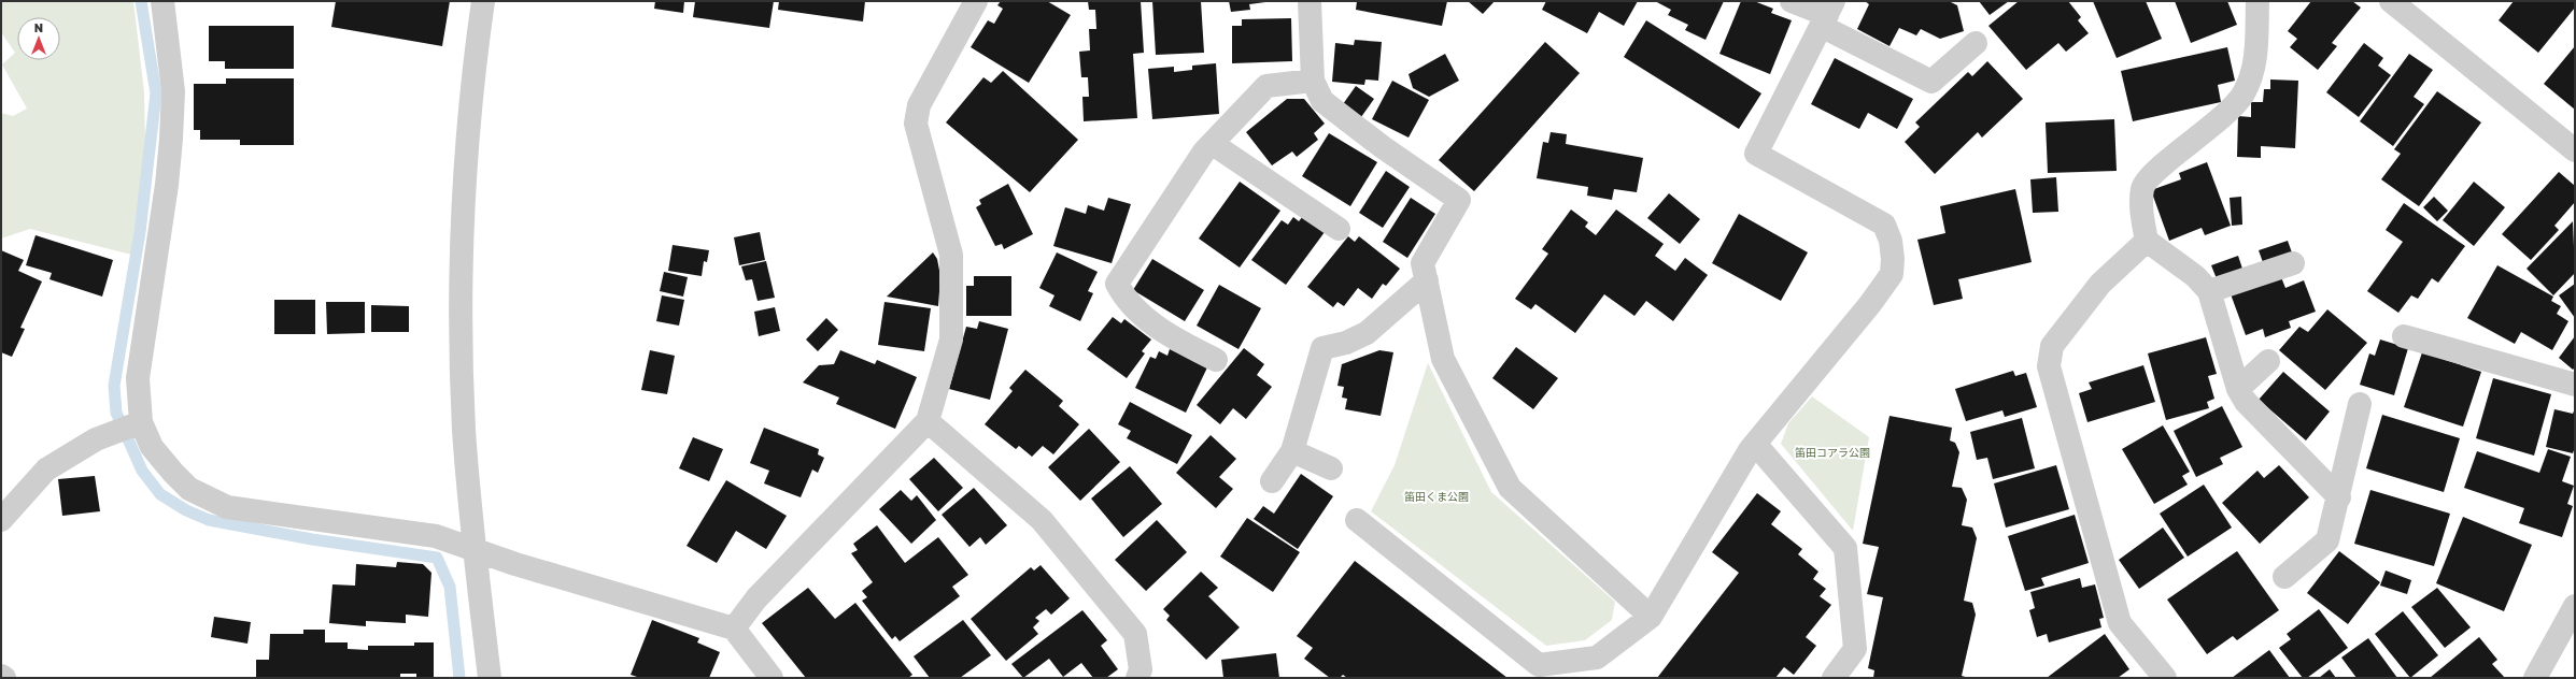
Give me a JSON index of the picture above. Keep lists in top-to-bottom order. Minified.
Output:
{"parks":["笛田コアラ公園","笛田くま公園"],"north":"top"}
